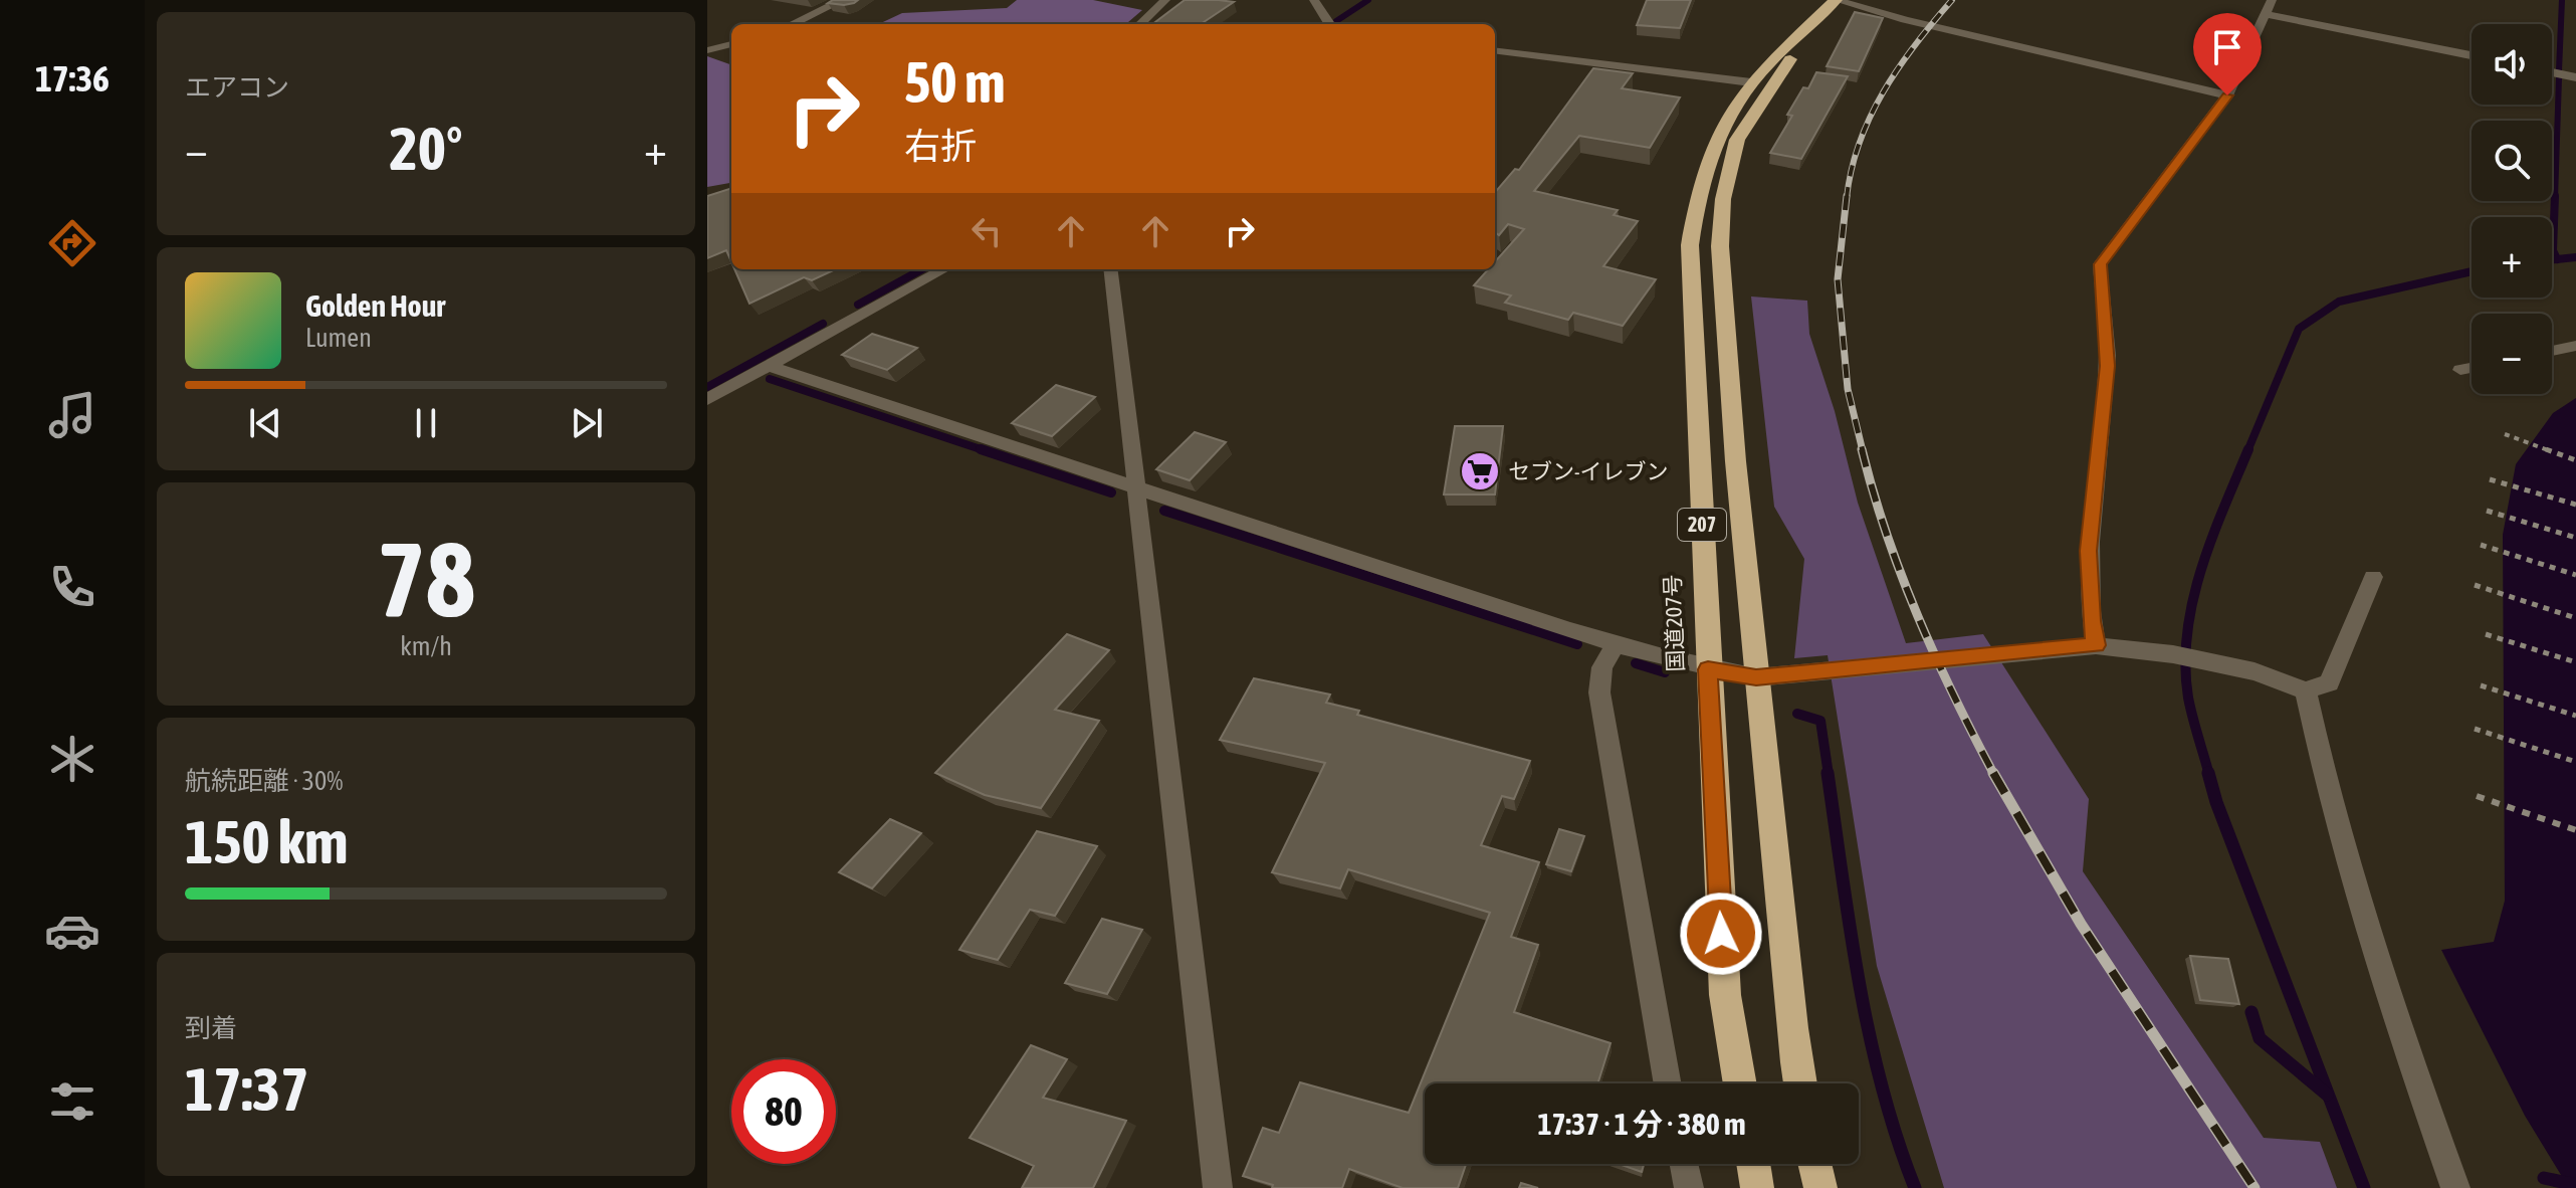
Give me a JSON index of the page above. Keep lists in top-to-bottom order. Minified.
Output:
{"streets":{"highway":["207","国道207号"]},"crossings":[["207","国道207号"]],"places":{"supermarket":["セブン-イレブン"]},"page":{"tabs":"17:36","tile":["エアコン",["78","km/h"],["航続距離 · 30%","150 km"],["到着","17:37"]],"map_buttons":["+","−"],"turn":["50 m","右折"],"heat":["−","20°","+"],"song":["Golden Hour","Lumen"],"limit":"80","trip":"17:37 · 1 分 · 380 m"}}
